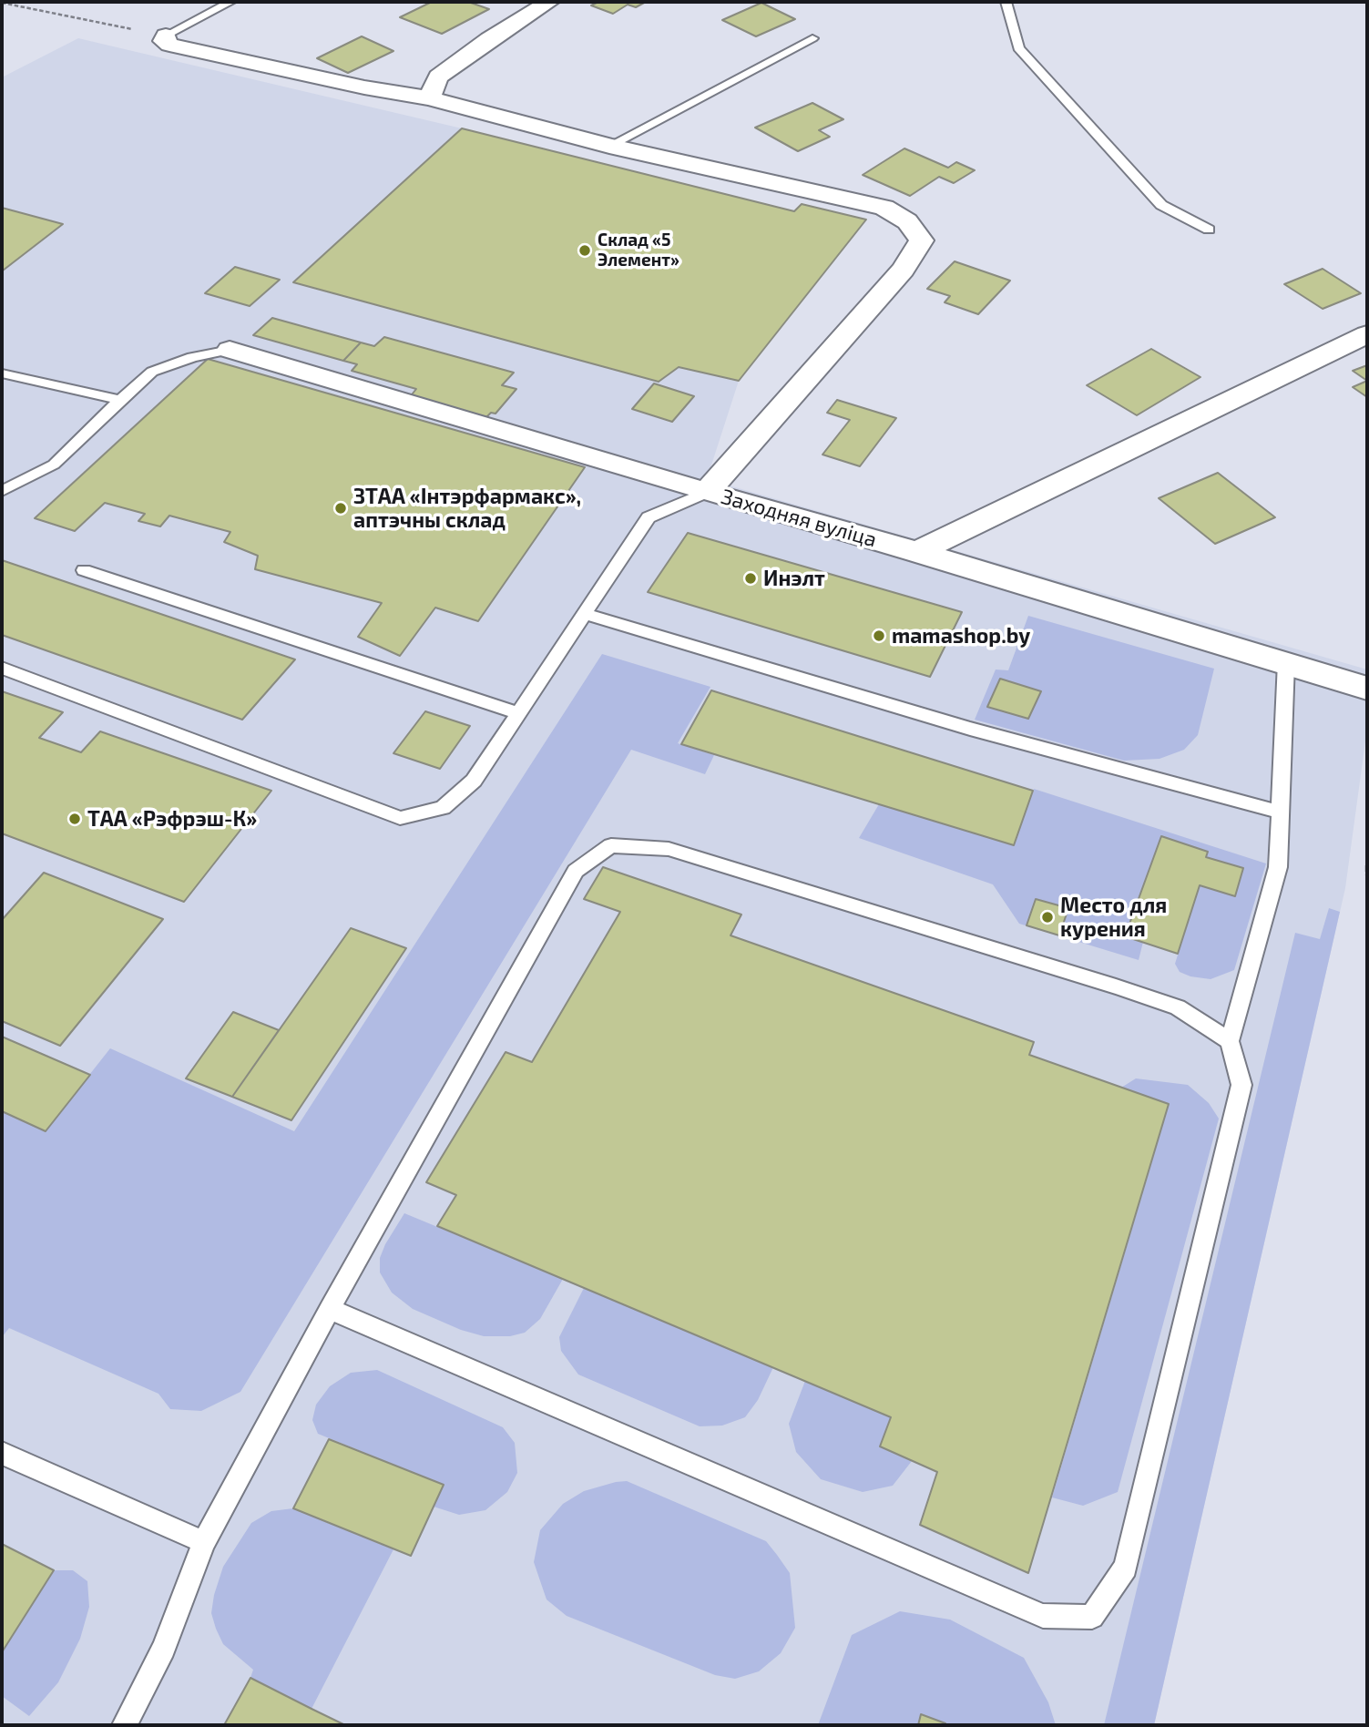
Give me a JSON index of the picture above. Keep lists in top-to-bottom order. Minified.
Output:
{"streets":{"street":["Заходняя вуліца"]},"places":["Склад «5 Элемент»","ЗТАА «Інтэрфармакс», аптэчны склад","Инэлт","mamashop.by","ТАА «Рэфрэш-К»","Место для курения"]}
